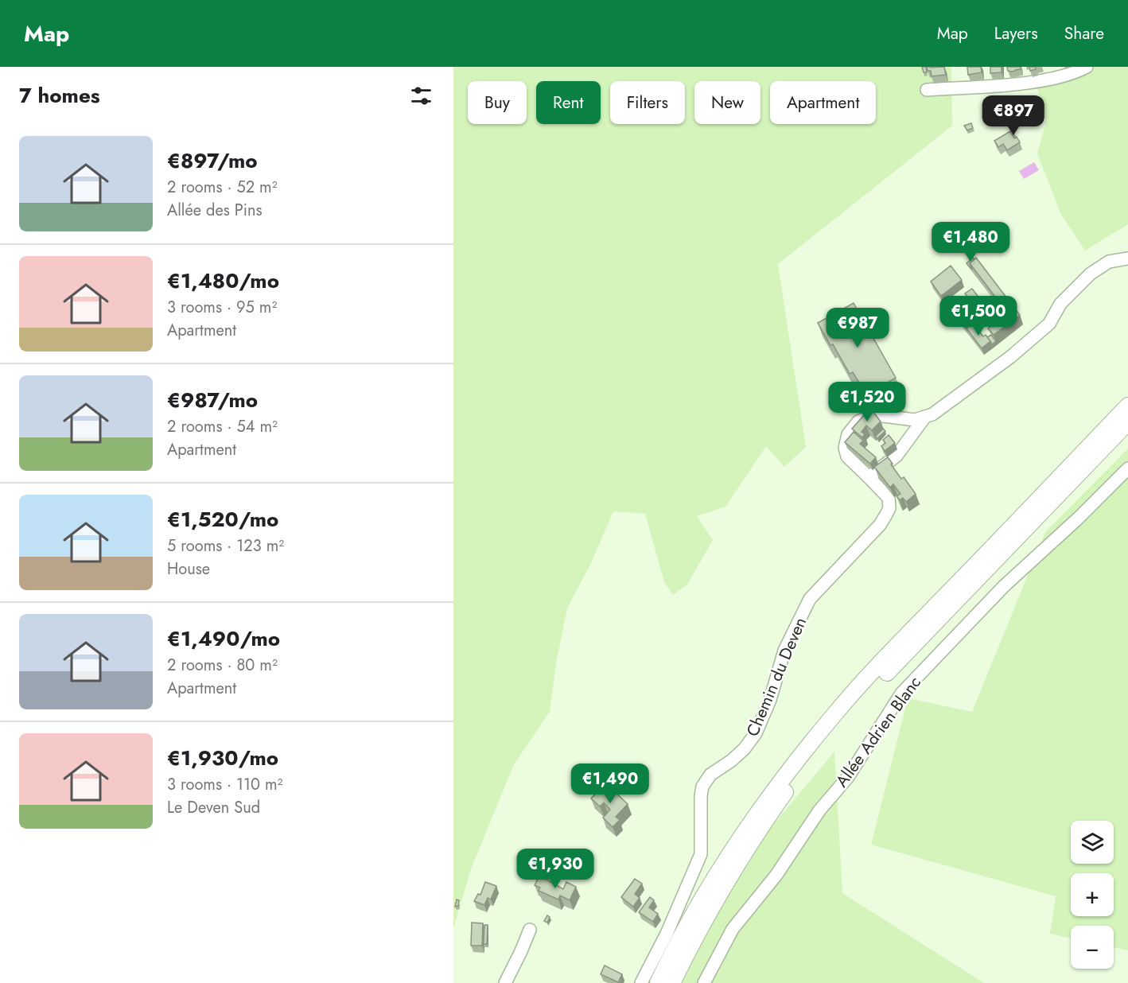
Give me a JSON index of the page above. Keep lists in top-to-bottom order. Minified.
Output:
{"streets":{"street":["Chemin du Deven","Allée Adrien Blanc"]},"page":{"header":"Map","nav":["Map","Layers","Share"],"heading":"7 homes","chip":["Buy","Rent","Filters","New","Apartment"],"price":["€897","€1,480","€1,500","€987","€1,520","€1,490","€1,930"],"list":[{"name":"€897/mo","note":"2 rooms · 52 m² · Allée des Pins"},{"name":"€1,480/mo","note":"3 rooms · 95 m² · Apartment"},{"name":"€987/mo","note":"2 rooms · 54 m² · Apartment"},{"name":"€1,520/mo","note":"5 rooms · 123 m² · House"},{"name":"€1,490/mo","note":"2 rooms · 80 m² · Apartment"},{"name":"€1,930/mo","note":"3 rooms · 110 m² · Le Deven Sud"}],"map_buttons":["+","−"]}}
